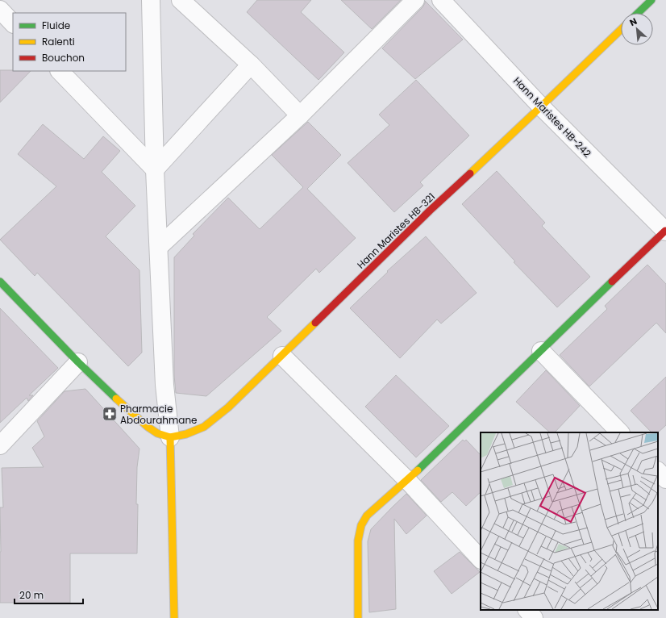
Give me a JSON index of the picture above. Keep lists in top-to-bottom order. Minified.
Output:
{"streets":{"street":["Hann Maristes HB-242","Hann Maristes HB-321"]},"crossings":[["Hann Maristes HB-242","Hann Maristes HB-321"]],"places":{"pharmacy":["Pharmacie Abdourahmane"]},"legend":["Fluide","Ralenti","Bouchon"],"scale_bar":"20 m","north":"top left"}
